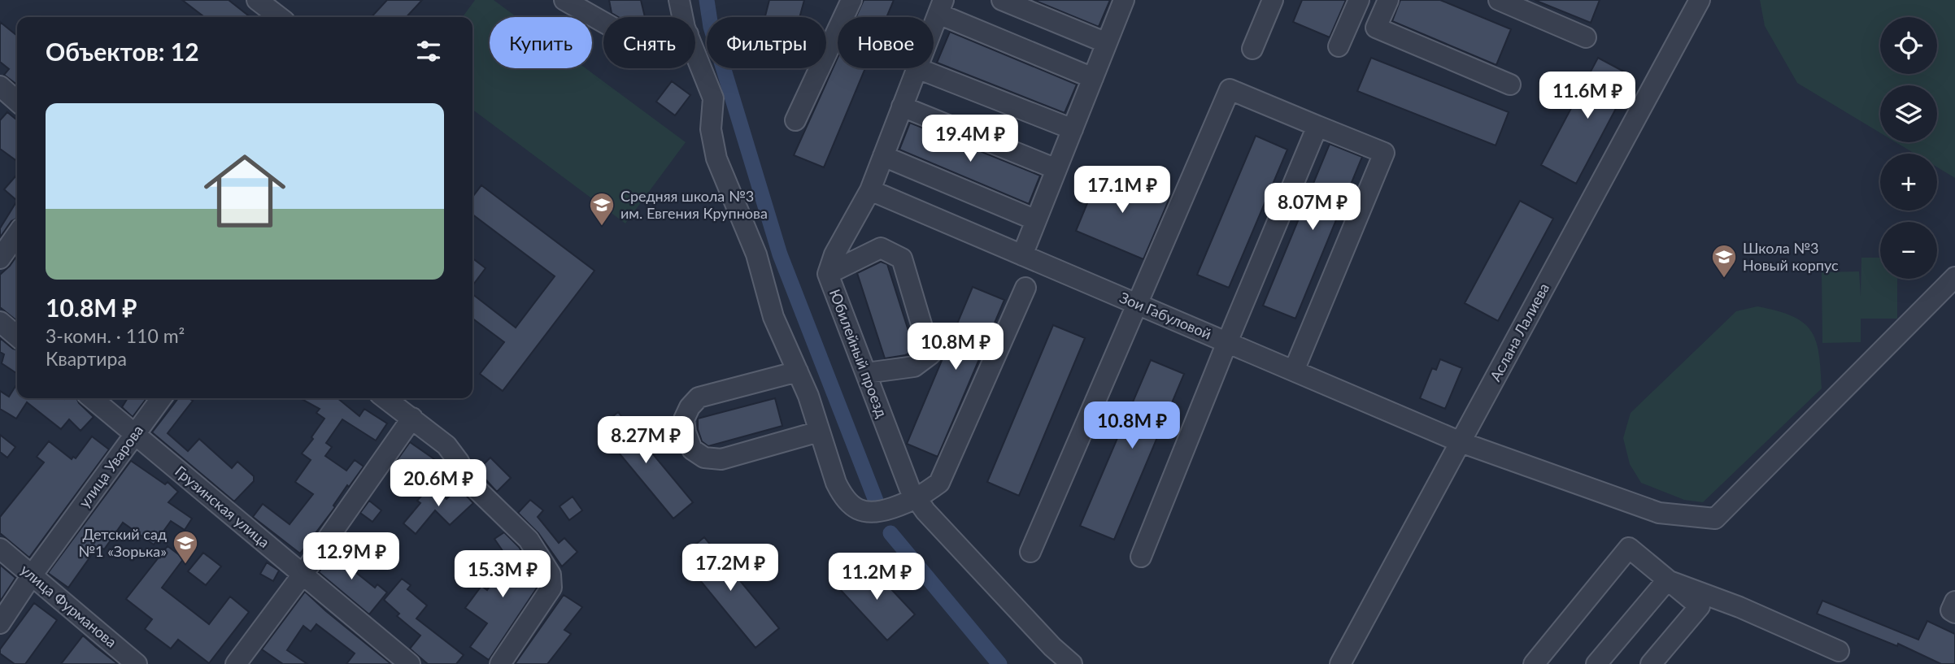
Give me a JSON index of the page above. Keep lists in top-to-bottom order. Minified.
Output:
{"streets":{"street":["Зои Габуловой","Аслана Лалиева","Юбилейный проезд","улица Уварова","Грузинская улица","улица Фурманова"]},"crossings":[["Зои Габуловой","Аслана Лалиева"],["Зои Габуловой","Юбилейный проезд"],["улица Уварова","Грузинская улица"],["улица Уварова","улица Фурманова"]],"places":{"school or university":["Средняя школа №3 им. Евгения Крупнова","Школа №3 Новый корпус","Детский сад №1 «Зорька»"]},"page":{"map_buttons":["+","−"],"chip":["Купить","Снять","Фильтры","Новое"],"heading":"Объектов: 12","price":["11.6M ₽","19.4M ₽","17.1M ₽","8.07M ₽","10.8M ₽","10.8M ₽","8.27M ₽","20.6M ₽","12.9M ₽","17.2M ₽","15.3M ₽","11.2M ₽"],"list":[{"name":"10.8M ₽","note":"3-комн. · 110 m² · Квартира"}]}}
